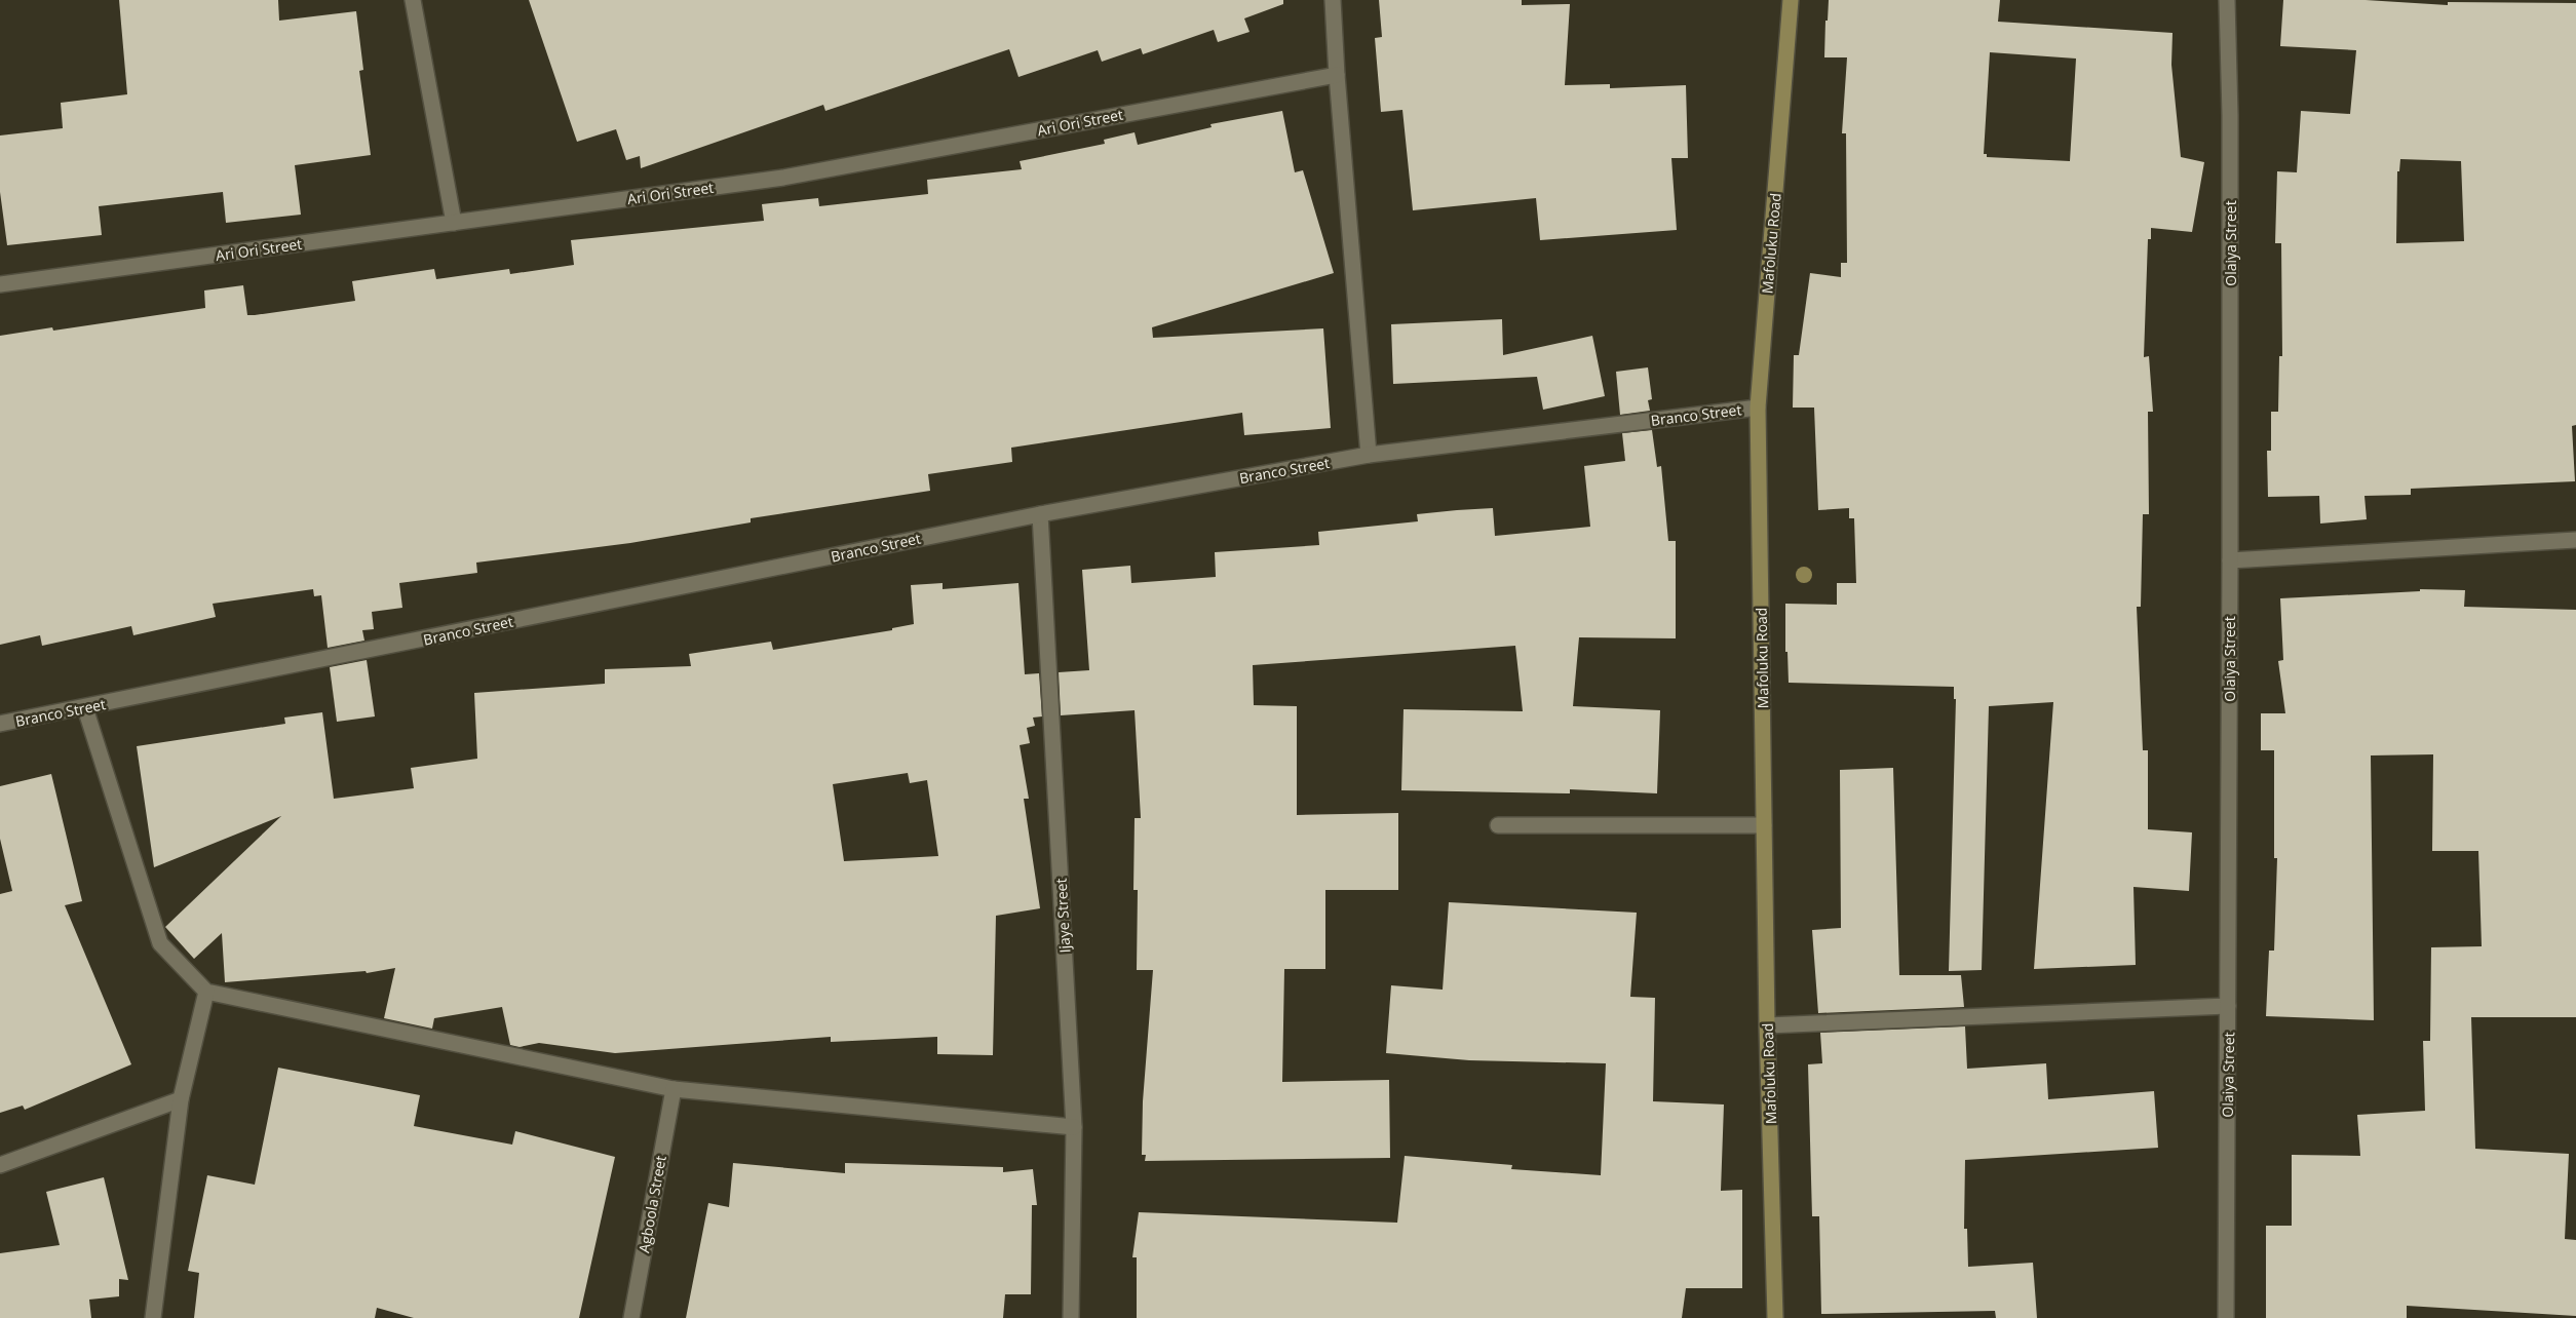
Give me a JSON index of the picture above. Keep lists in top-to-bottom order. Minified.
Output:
{"streets":{"street":["Ari Ori Street","Mafoluku Road","Olaiya Street","Branco Street","Ijaye Street","Agboola Street"]},"crossings":[["Mafoluku Road","Branco Street"],["Branco Street","Ijaye Street"]]}
